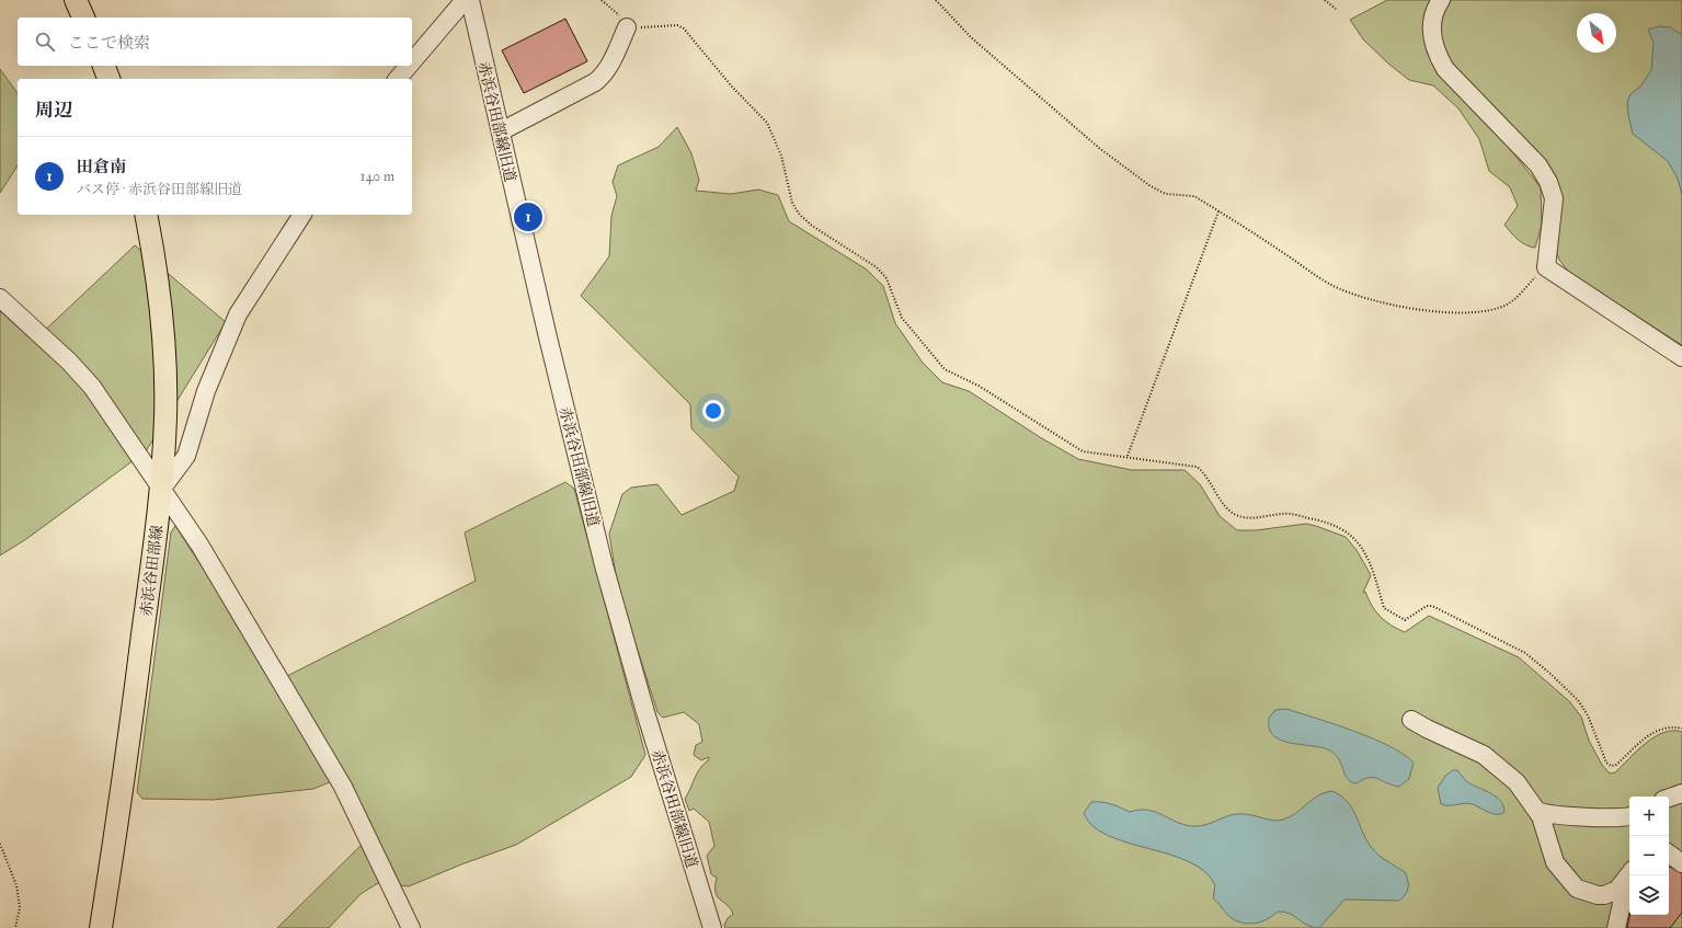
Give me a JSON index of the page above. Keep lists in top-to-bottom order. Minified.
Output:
{"streets":{"main road":["赤浜谷田部線"],"street":["赤浜谷田部線旧道"]},"north":"bottom right","page":{"search":"ここで検索","heading":"周辺","list":[{"mark":"1","name":"田倉南","note":"バス停 · 赤浜谷田部線旧道","value":"140 m"}],"pins":"1","map_buttons":["+","−"]}}
